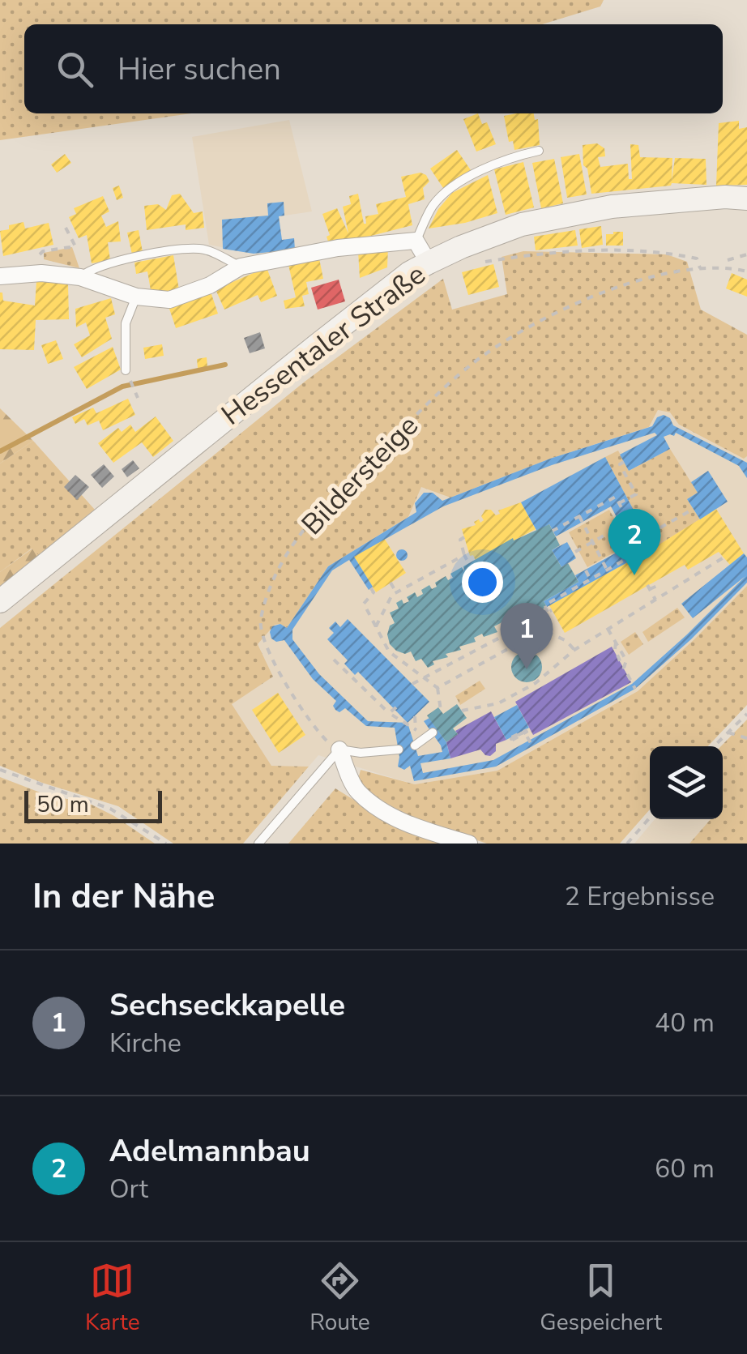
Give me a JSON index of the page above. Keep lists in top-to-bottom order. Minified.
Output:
{"streets":{"main road":["Hessentaler Straße"],"path":["Bildersteige"]},"scale_bar":"50 m","page":{"search":"Hier suchen","pins":["2","1"],"scale":"50 m","heading":["In der Nähe","2 Ergebnisse"],"list":[{"mark":"1","name":"Sechseckkapelle","note":"Kirche","value":"40 m"},{"mark":"2","name":"Adelmannbau","note":"Ort","value":"60 m"}],"nav":["Karte","Route","Gespeichert"]}}
